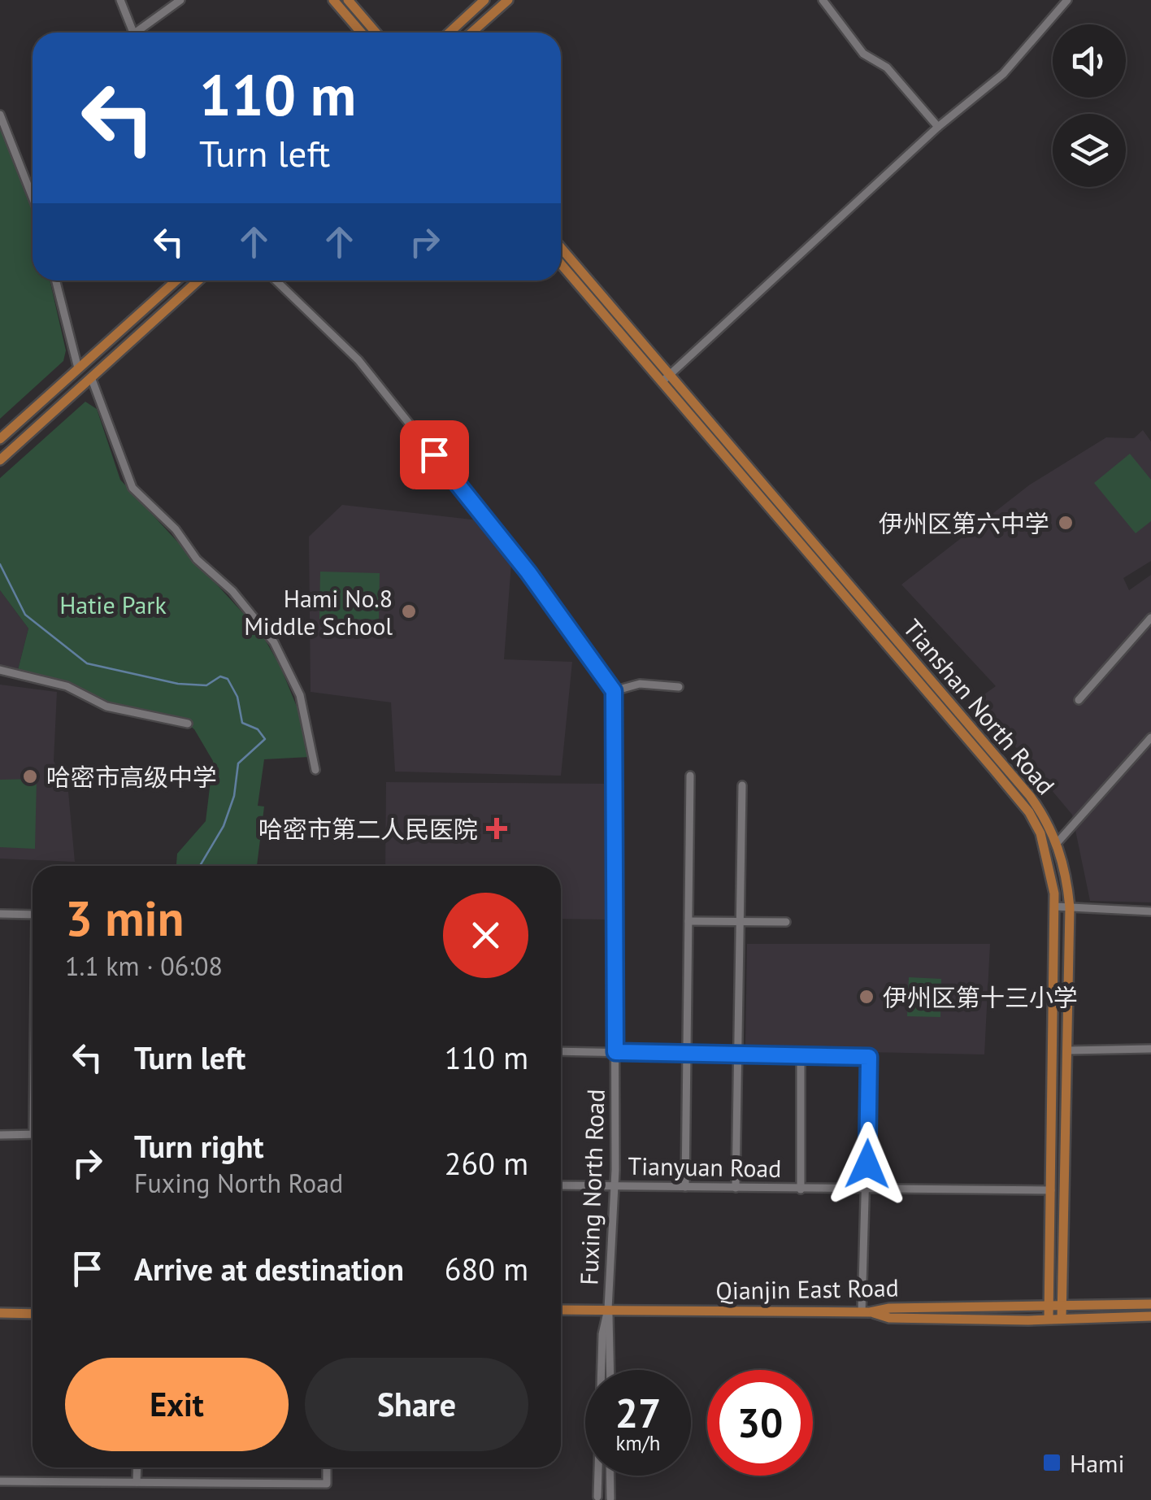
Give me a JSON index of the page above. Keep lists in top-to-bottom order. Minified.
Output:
{"streets":{"main road":["Tianshan North Road","Qianjin East Road"],"street":["Tianyuan Road","Fuxing North Road"]},"crossings":[["Tianshan North Road","Qianjin East Road"],["Tianyuan Road","Fuxing North Road"],["Fuxing North Road","Qianjin East Road"]],"parks":["Hatie Park"],"places":{"other":["伊州区第六中学","Hami No.8 Middle School","哈密市高级中学","伊州区第十三小学"],"health":["哈密市第二人民医院"],"transit":["Hami"]},"page":{"turn":["110 m","Turn left"],"heading":["3 min","1.1 km · 06:08"],"list":[{"name":"Turn left","value":"110 m"},{"name":"Turn right","note":"Fuxing North Road","value":"260 m"},{"name":"Arrive at destination","value":"680 m"}],"buttons":["Exit","Share"],"speed":"27 km/h","limit":"30"}}
